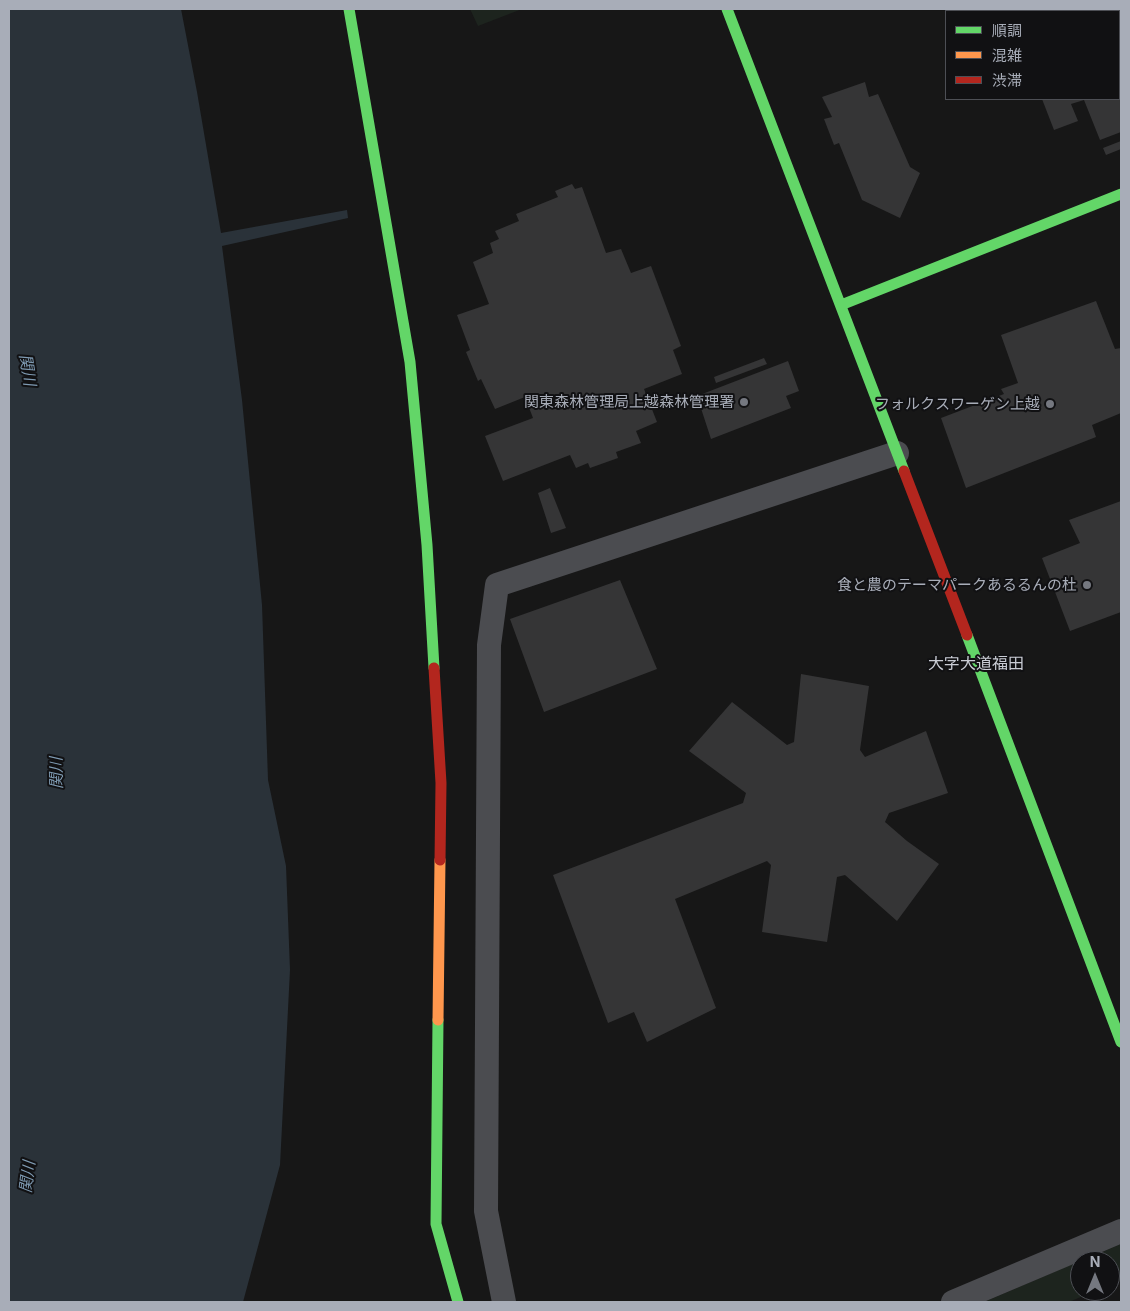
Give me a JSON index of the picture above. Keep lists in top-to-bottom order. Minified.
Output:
{"districts":["大字大道福田"],"water":["関川"],"places":["関東森林管理局上越森林管理署","フォルクスワーゲン上越","食と農のテーマパークあるるんの杜"],"legend":["順調","混雑","渋滞"],"north":"top"}
